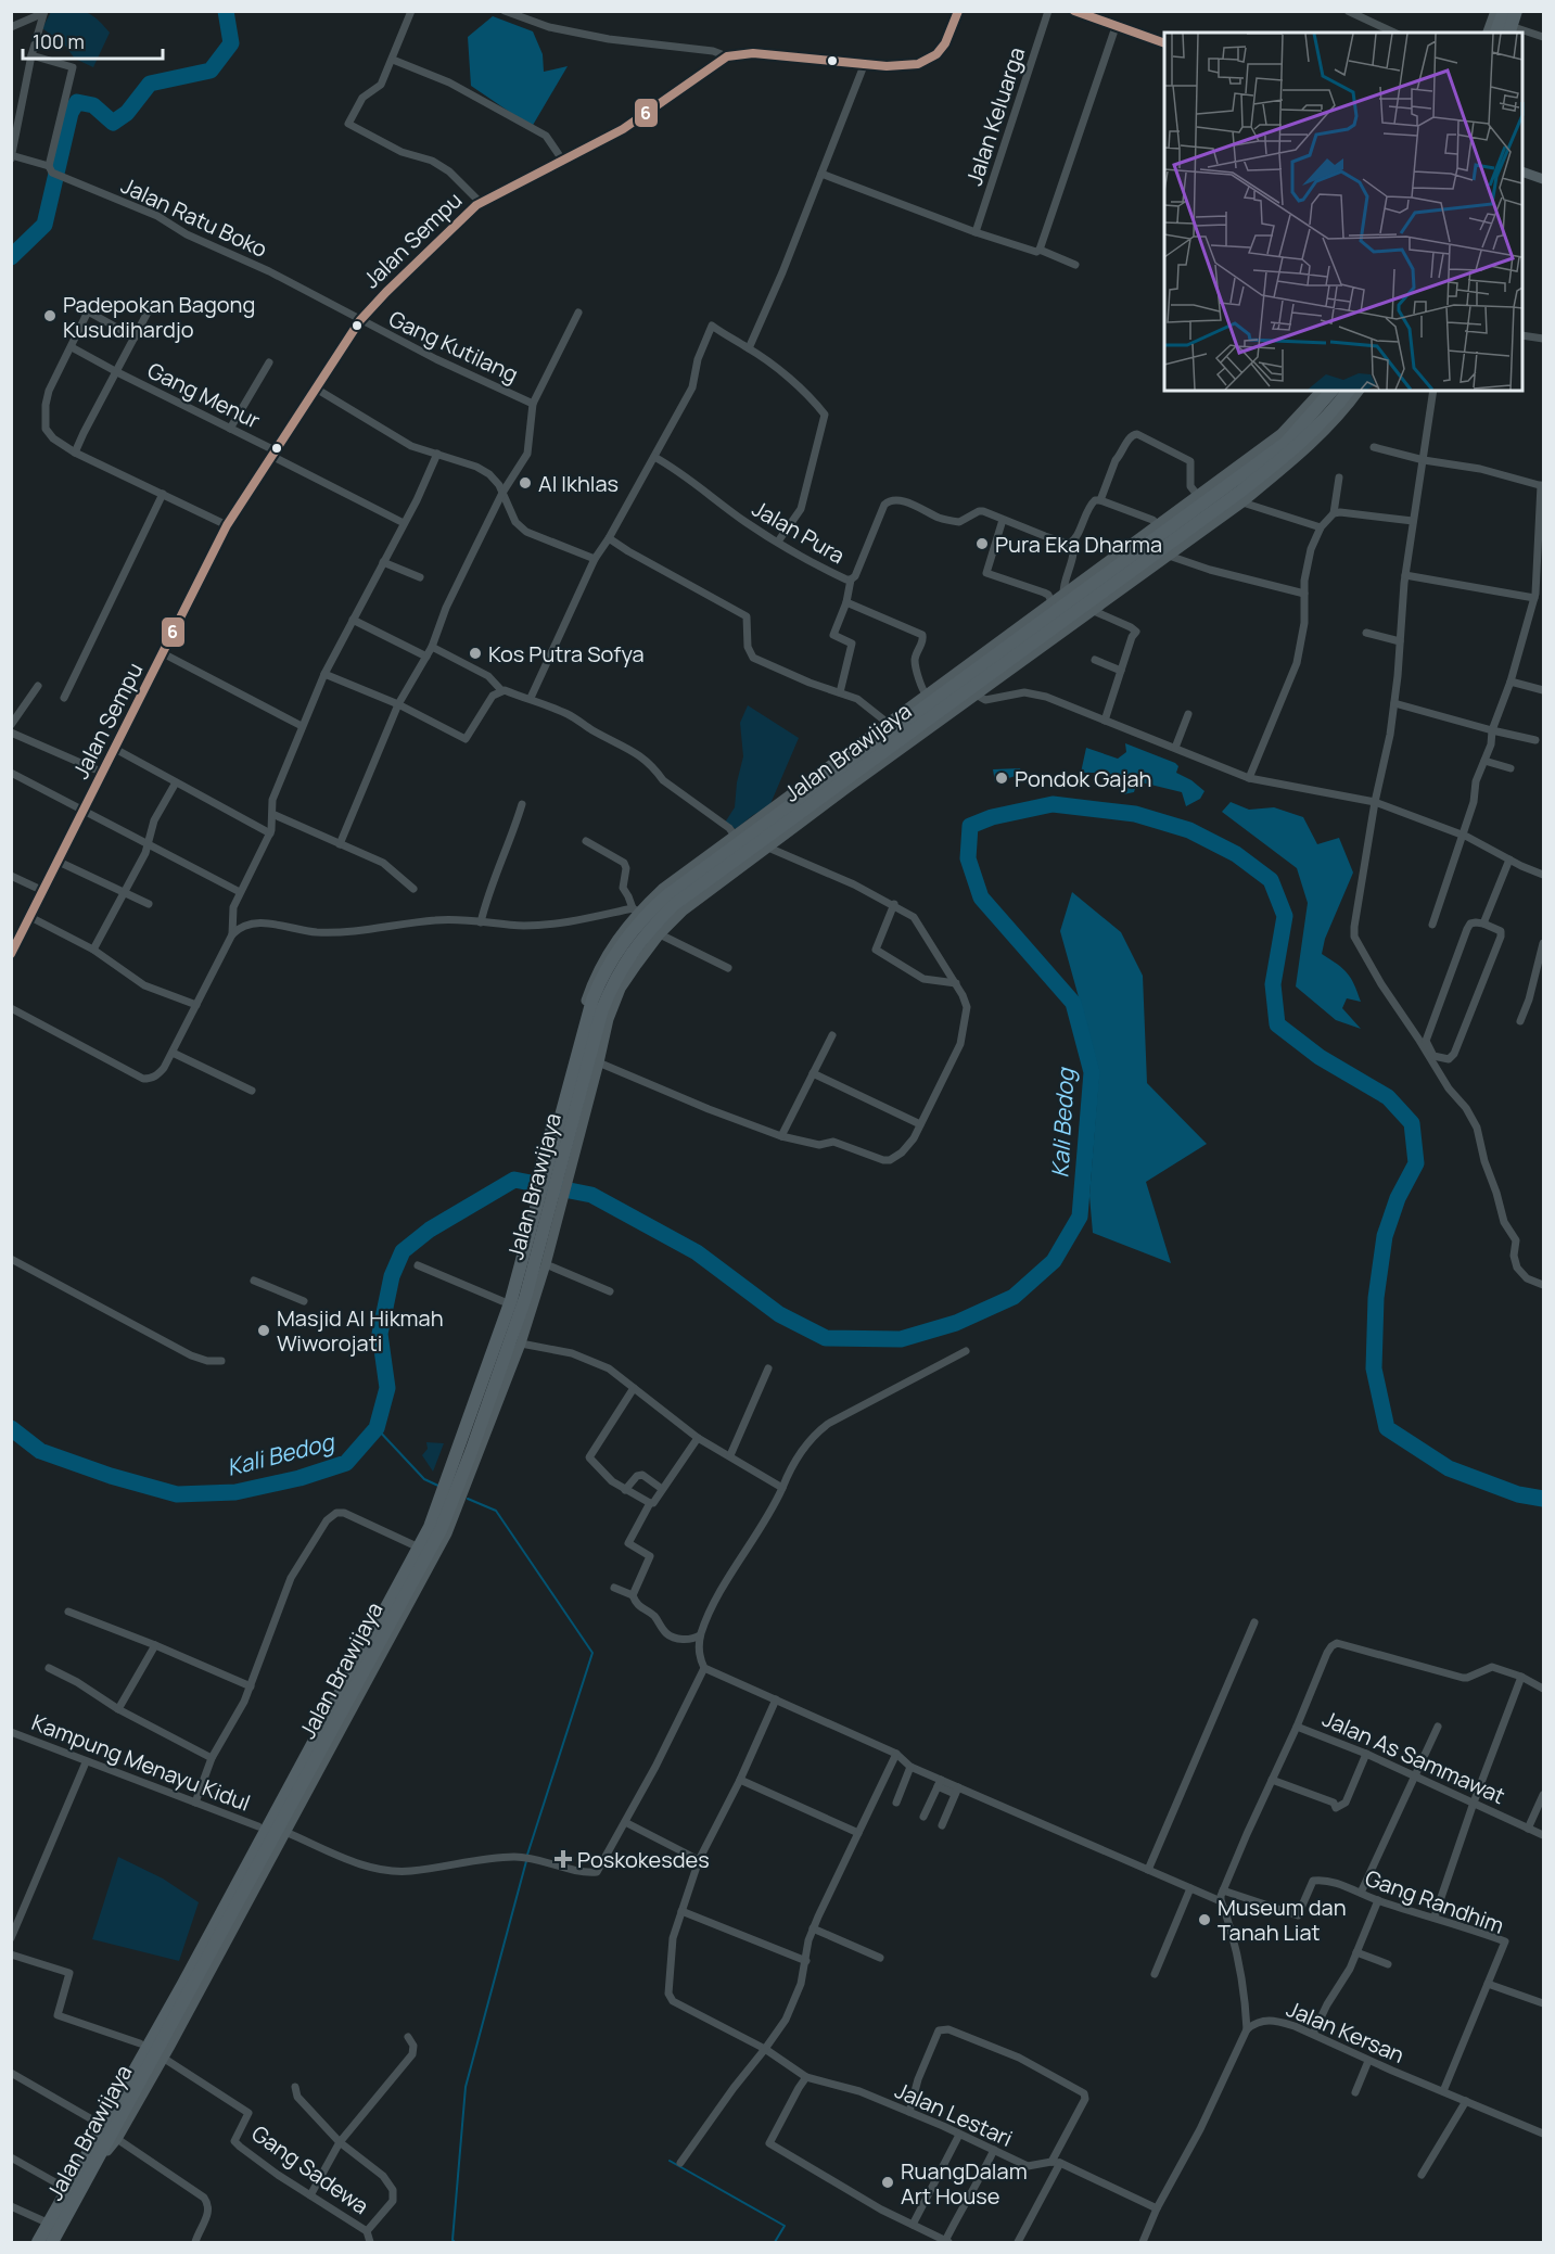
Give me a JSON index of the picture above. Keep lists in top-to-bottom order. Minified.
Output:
{"streets":{"highway":["Jalan Brawijaya"],"street":["Jalan Keluarga","Jalan Ratu Boko","Jalan Sempu","Gang Kutilang","Gang Menur","Jalan Pura","Jalan As Sammawat","Kampung Menayu Kidul","Gang Randhim","Jalan Kersan","Jalan Lestari","Gang Sadewa"]},"crossings":[["Jalan Ratu Boko","Jalan Sempu"],["Jalan Ratu Boko","Gang Kutilang"],["Jalan Sempu","Gang Kutilang"],["Jalan Sempu","Gang Menur"],["Jalan As Sammawat","Gang Randhim"],["Jalan As Sammawat","Jalan Kersan"],["Gang Randhim","Jalan Kersan"]],"water":["Kali Bedog"],"places":{"other":["Padepokan Bagong Kusudihardjo","Al Ikhlas","Pura Eka Dharma","Kos Putra Sofya","Pondok Gajah","Masjid Al Hikmah Wiworojati","Museum dan Tanah Liat","RuangDalam Art House"],"health":["Poskokesdes"]},"lines":["transit line 6"],"scale_bar":"100 m"}
